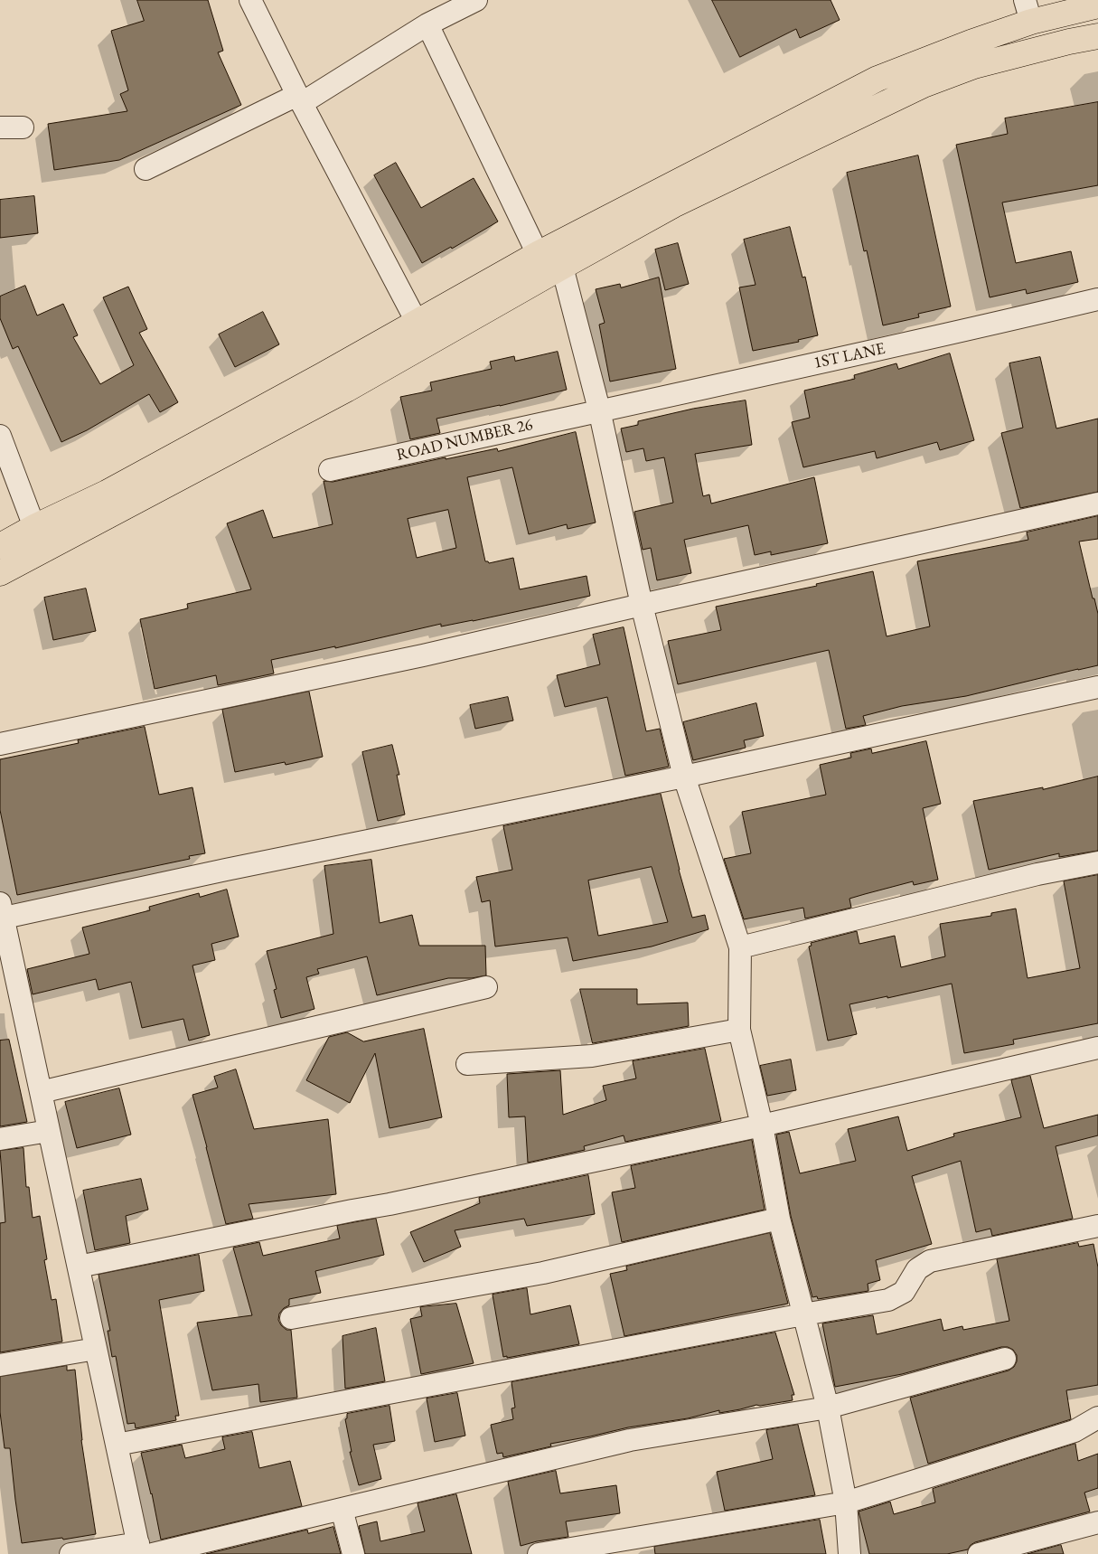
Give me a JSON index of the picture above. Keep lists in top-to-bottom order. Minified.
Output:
{"streets":{"street":["1ST LANE","ROAD NUMBER 26"]},"crossings":[["1ST LANE","ROAD NUMBER 26"]]}
